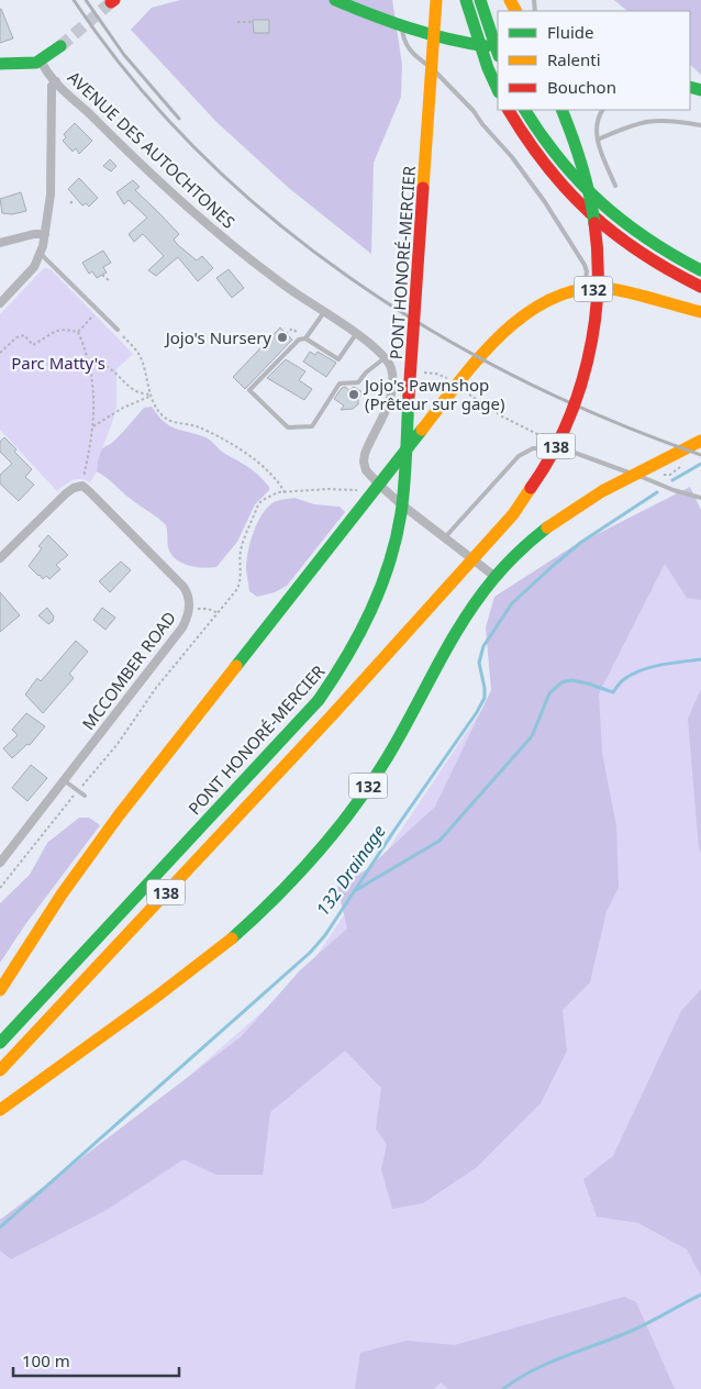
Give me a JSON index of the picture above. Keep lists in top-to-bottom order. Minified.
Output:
{"streets":{"main road":["PONT HONORÉ-MERCIER","132","138"],"street":["AVENUE DES AUTOCHTONES","MCCOMBER ROAD"]},"water":["132 Drainage"],"parks":["Parc Matty's"],"places":["Jojo's Nursery","Jojo's Pawnshop (Prêteur sur gage)"],"legend":["Fluide","Ralenti","Bouchon"],"scale_bar":"100 m"}
